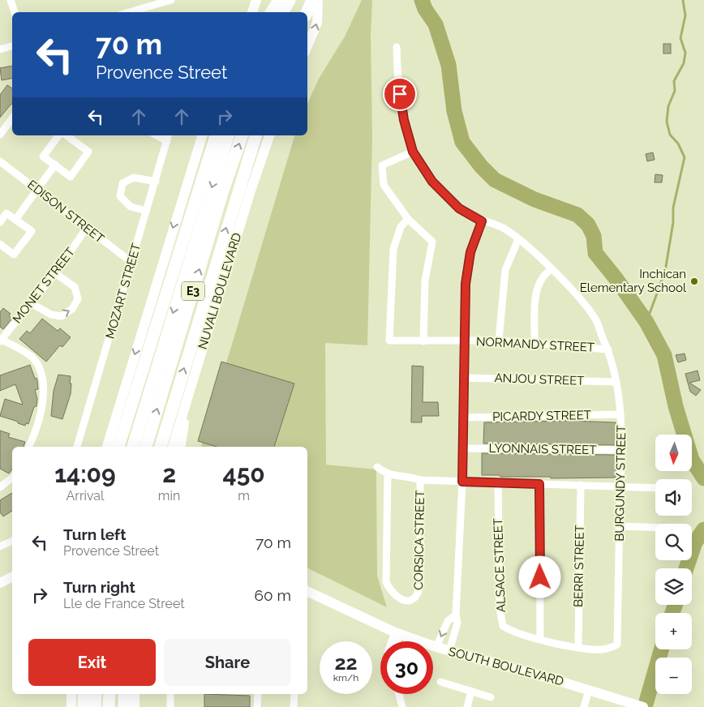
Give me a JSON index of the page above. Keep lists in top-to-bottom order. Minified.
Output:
{"streets":{"highway":["E3"],"main road":["NUVALI BOULEVARD","SOUTH BOULEVARD"],"street":["EDISON STREET","MONET STREET","MOZART STREET","NORMANDY STREET","ANJOU STREET","PICARDY STREET","LYONNAIS STREET","BURGUNDY STREET","CORSICA STREET","ALSACE STREET","BERRI STREET"]},"crossings":[["EDISON STREET","MONET STREET"],["EDISON STREET","MOZART STREET"],["NORMANDY STREET","BURGUNDY STREET"],["ANJOU STREET","BURGUNDY STREET"],["PICARDY STREET","BURGUNDY STREET"],["LYONNAIS STREET","BURGUNDY STREET"],["BURGUNDY STREET","ALSACE STREET"],["ALSACE STREET","BERRI STREET"]],"places":["Inchican Elementary School"],"north":"bottom","page":{"turn":["70 m","Provence Street"],"map_buttons":["+","−"],"eta":["14:09","Arrival","2","min","450","m"],"list":[{"name":"Turn left","note":"Provence Street","value":"70 m"},{"name":"Turn right","note":"Lle de France Street","value":"60 m"}],"buttons":["Exit","Share"],"speed":"22 km/h","limit":"30"}}
